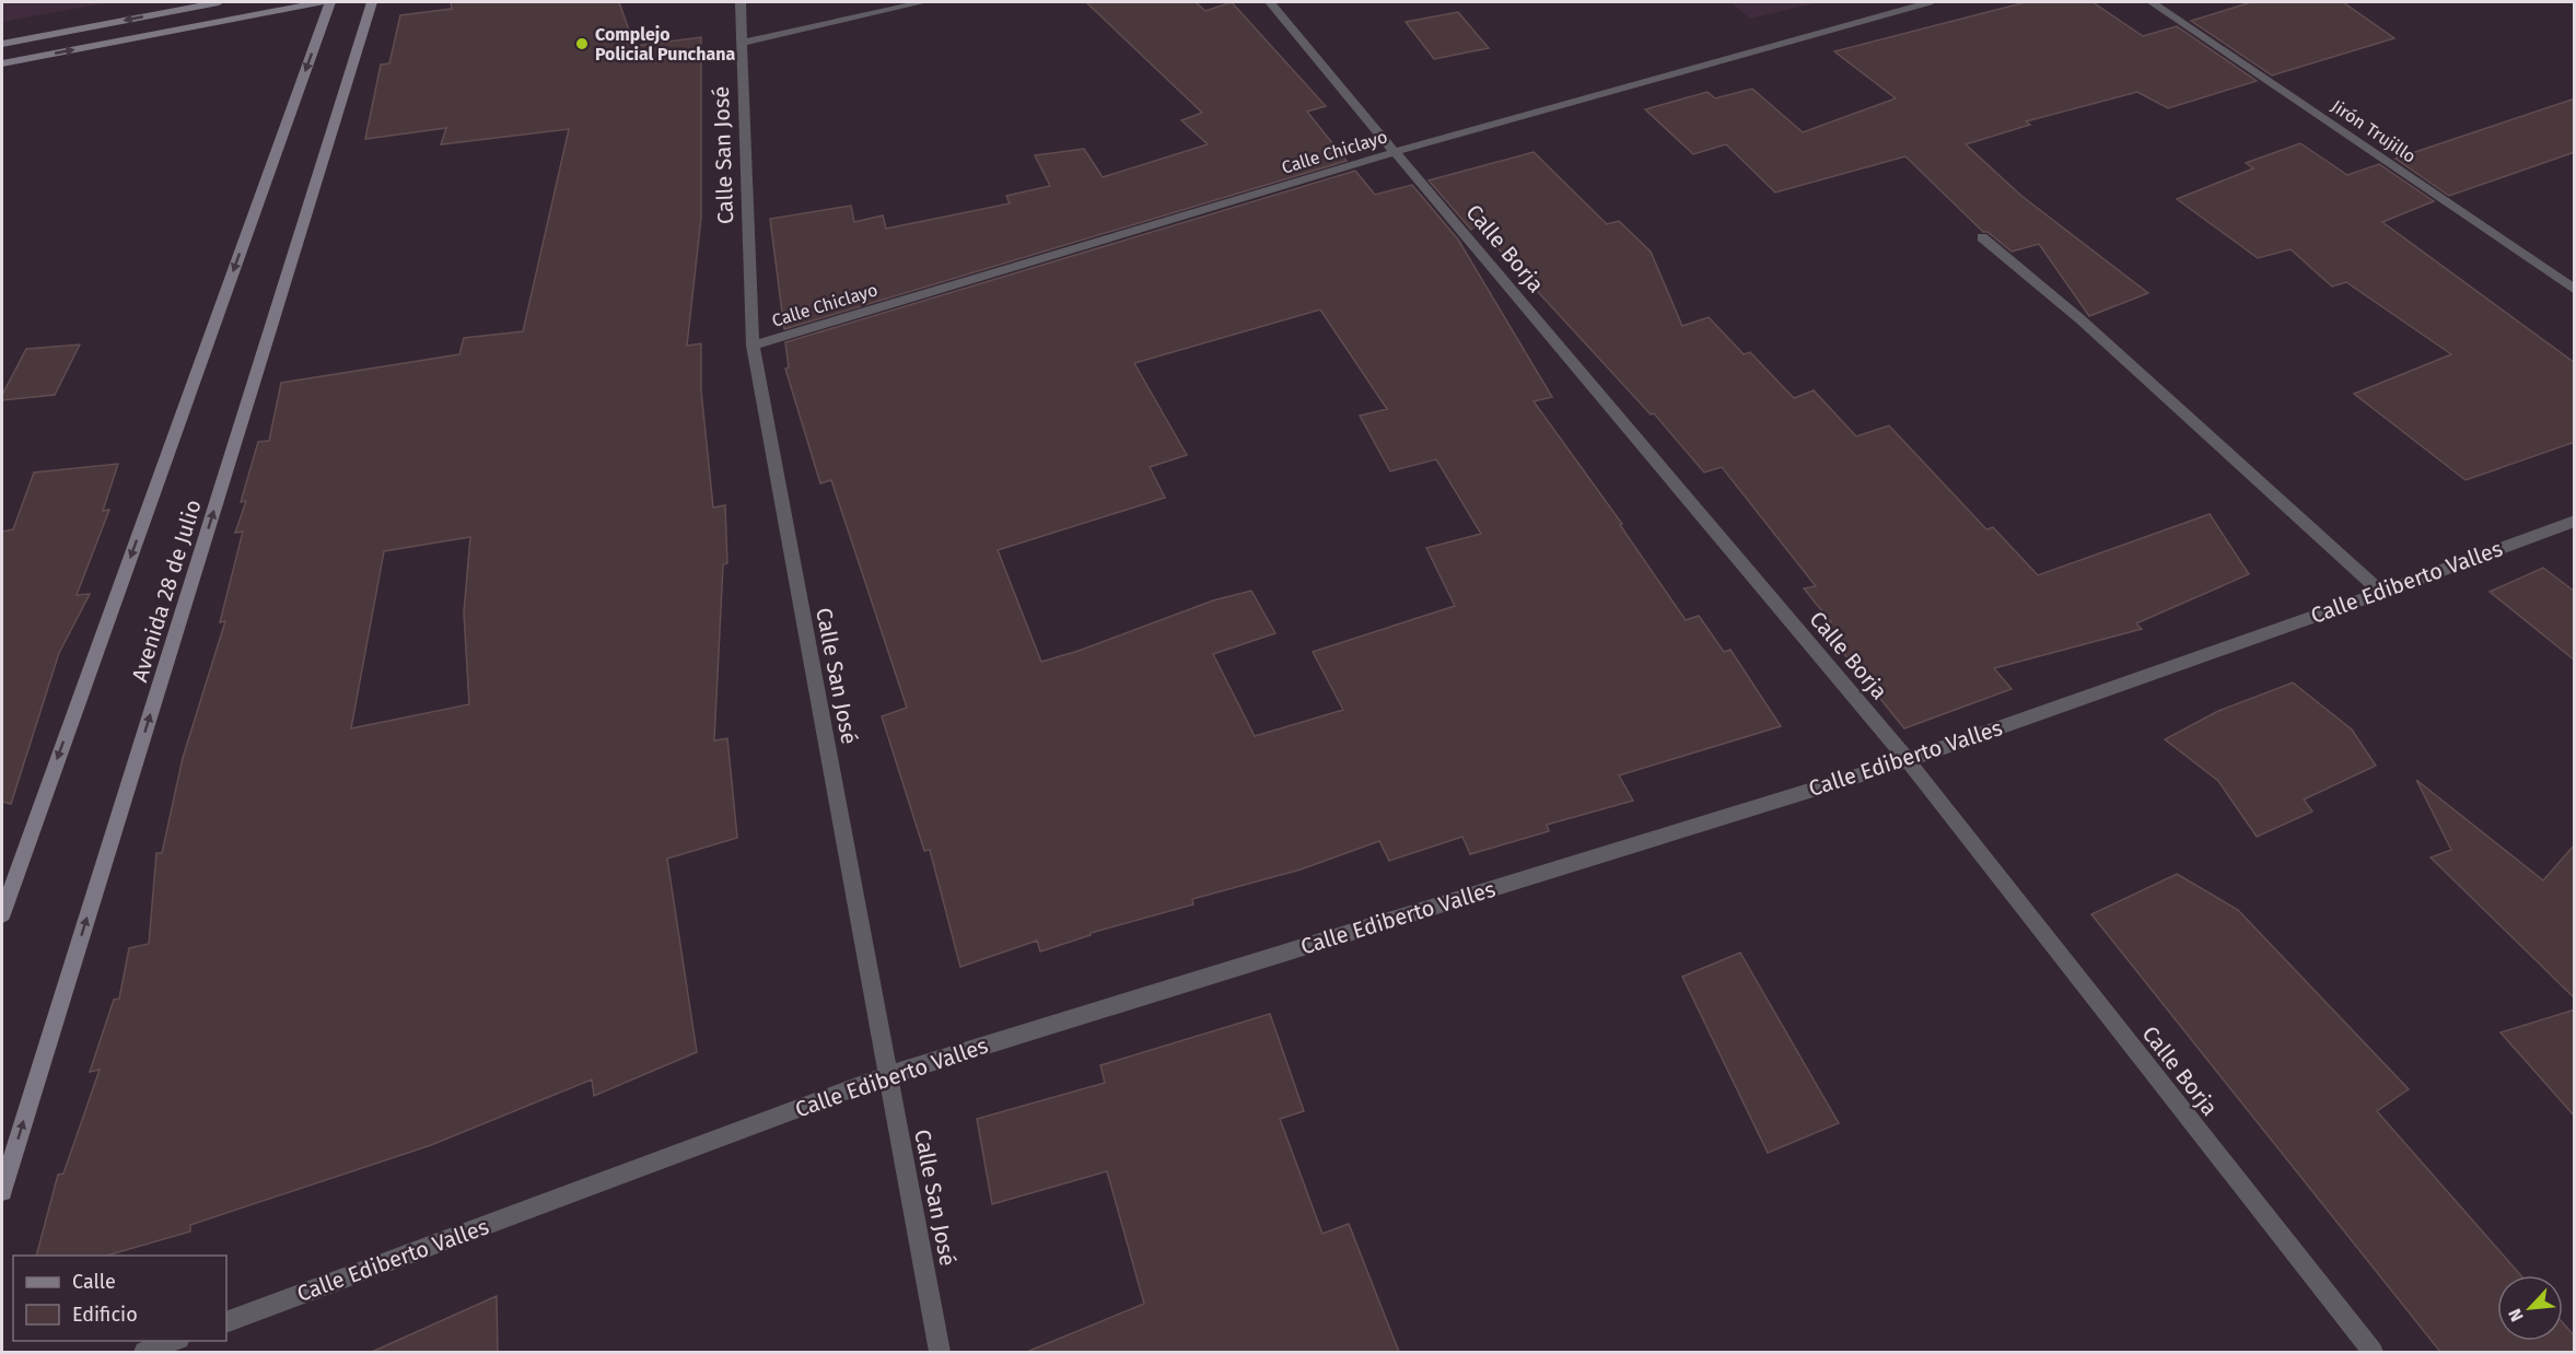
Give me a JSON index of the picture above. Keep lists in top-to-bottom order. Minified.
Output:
{"streets":{"main road":["Avenida 28 de Julio"],"street":["Jirón Trujillo","Calle Chiclayo","Calle San José","Calle Borja","Calle Ediberto Valles"]},"crossings":[["Calle Chiclayo","Calle San José"],["Calle Chiclayo","Calle Borja"],["Calle San José","Calle Ediberto Valles"],["Calle Borja","Calle Ediberto Valles"]],"places":["Complejo Policial Punchana"],"legend":["Calle","Edificio"],"north":"bottom left"}
